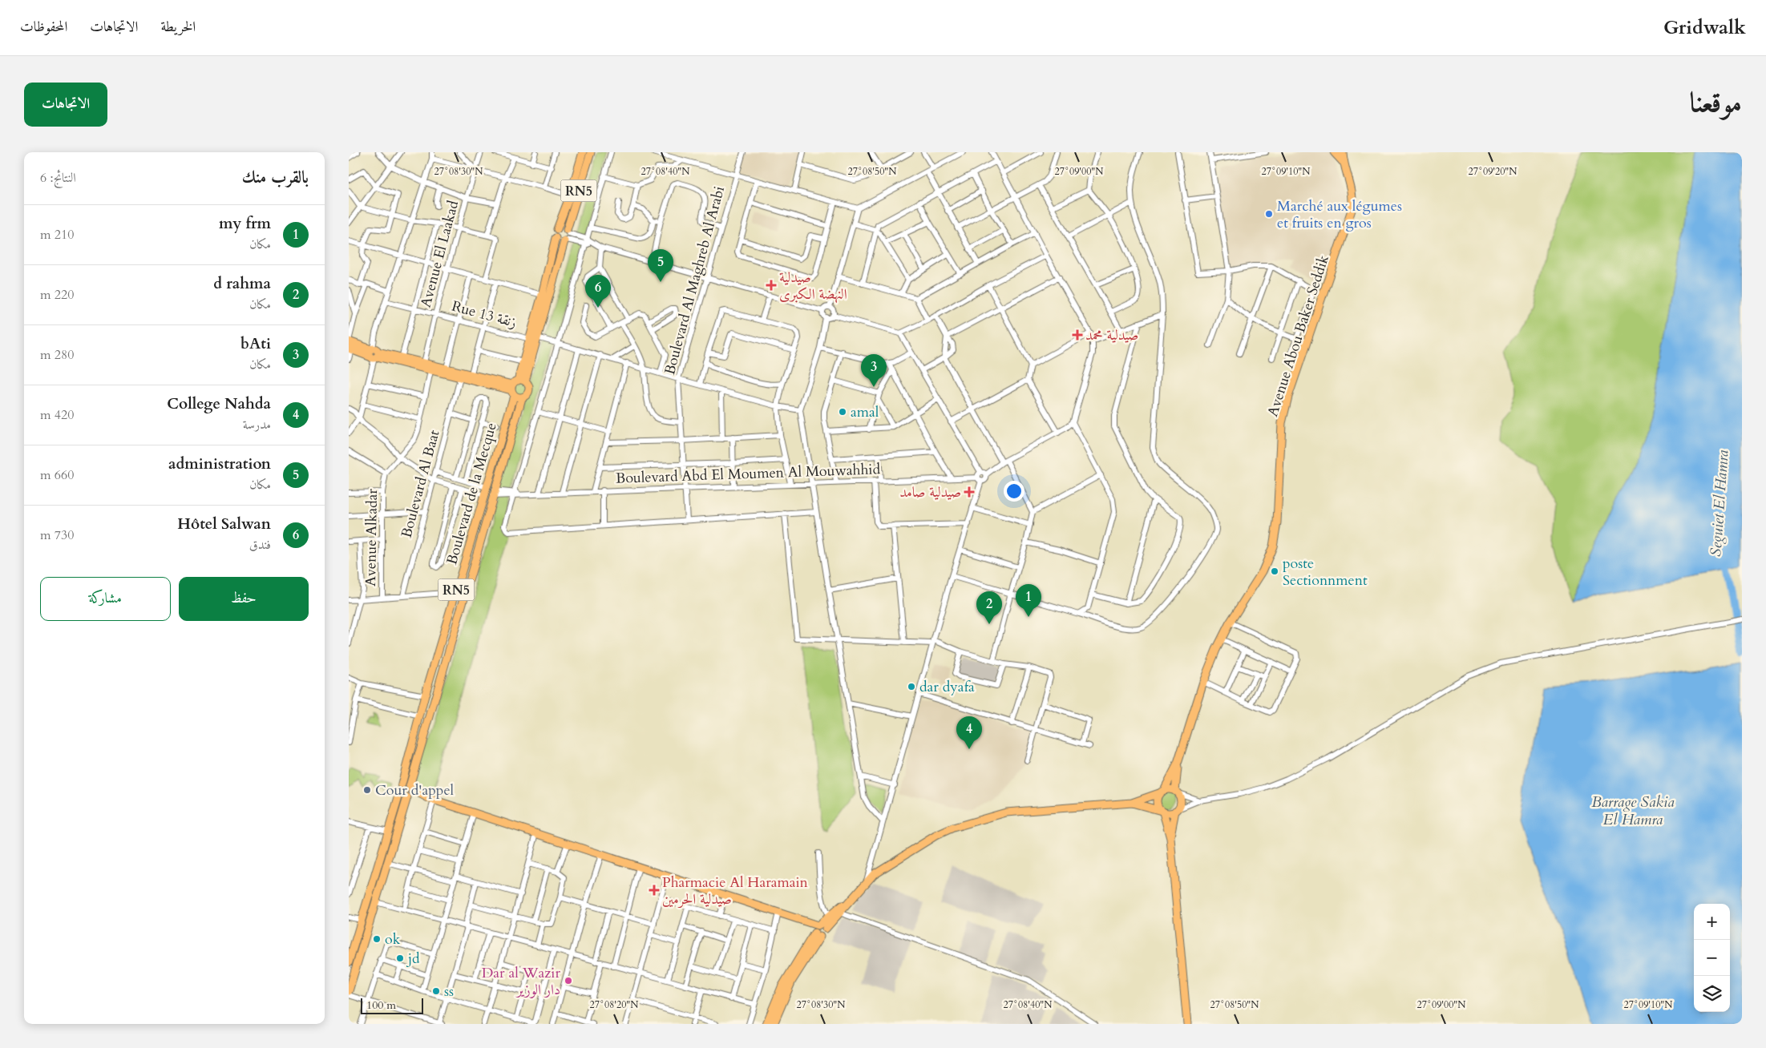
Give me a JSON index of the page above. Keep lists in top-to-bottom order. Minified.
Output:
{"streets":{"main road":["RN5","Avenue Abou Baker Seddik","Boulevard de la Mecque"],"street":["Avenue El Laakad","Boulevard Al Maghreb Al Arabi","Rue 13 زنقة","Boulevard Abd El Moumen Al Mouwahhid","Boulevard Al Baat","Avenue Alkadar"]},"crossings":[["RN5","Boulevard de la Mecque"],["Avenue El Laakad","Rue 13 زنقة"],["Boulevard Al Maghreb Al Arabi","Rue 13 زنقة"],["Boulevard Al Maghreb Al Arabi","Boulevard Abd El Moumen Al Mouwahhid"],["Rue 13 زنقة","Boulevard de la Mecque"],["Boulevard Abd El Moumen Al Mouwahhid","Boulevard Al Baat"],["Boulevard Abd El Moumen Al Mouwahhid","Boulevard de la Mecque"]],"water":["Seguiet El Hamra","Barrage Sakia El Hamra"],"places":{"other":["Marché aux légumes et fruits en gros","amal","poste Sectionnment","dar dyafa","Cour d'appel","ok","jd","Dar al Wazir دار الوزير","ss"],"health":["صيدلية النهضة الكبرى","صيدلية محمد","صيدلية صامد","Pharmacie Al Haramain صيدلية الحرمين"]},"scale_bar":"100 m","page":{"header":"Gridwalk","nav":["الخريطة","الاتجاهات","المحفوظات"],"title":"موقعنا","buttons":["الاتجاهات",["حفظ","مشاركة"]],"heading":["بالقرب منك","النتائج: 6"],"list":[{"mark":"1","name":"my frm","note":"مكان","value":"210 m"},{"mark":"2","name":"d rahma","note":"مكان","value":"220 m"},{"mark":"3","name":"bAti","note":"مكان","value":"280 m"},{"mark":"4","name":"College Nahda","note":"مدرسة","value":"420 m"},{"mark":"5","name":"administration","note":"مكان","value":"660 m"},{"mark":"6","name":"Hôtel Salwan","note":"فندق","value":"730 m"}],"pins":["5","6","3","1","2","4"],"map_buttons":["+","−"],"scale":"100 m"},"coordinates":["27°08'40\"N","27°08'50\"N","27°09'00\"N","27°09'20\"N","27°08'30\"N","27°09'10\"N","27°08'20\"N"]}
